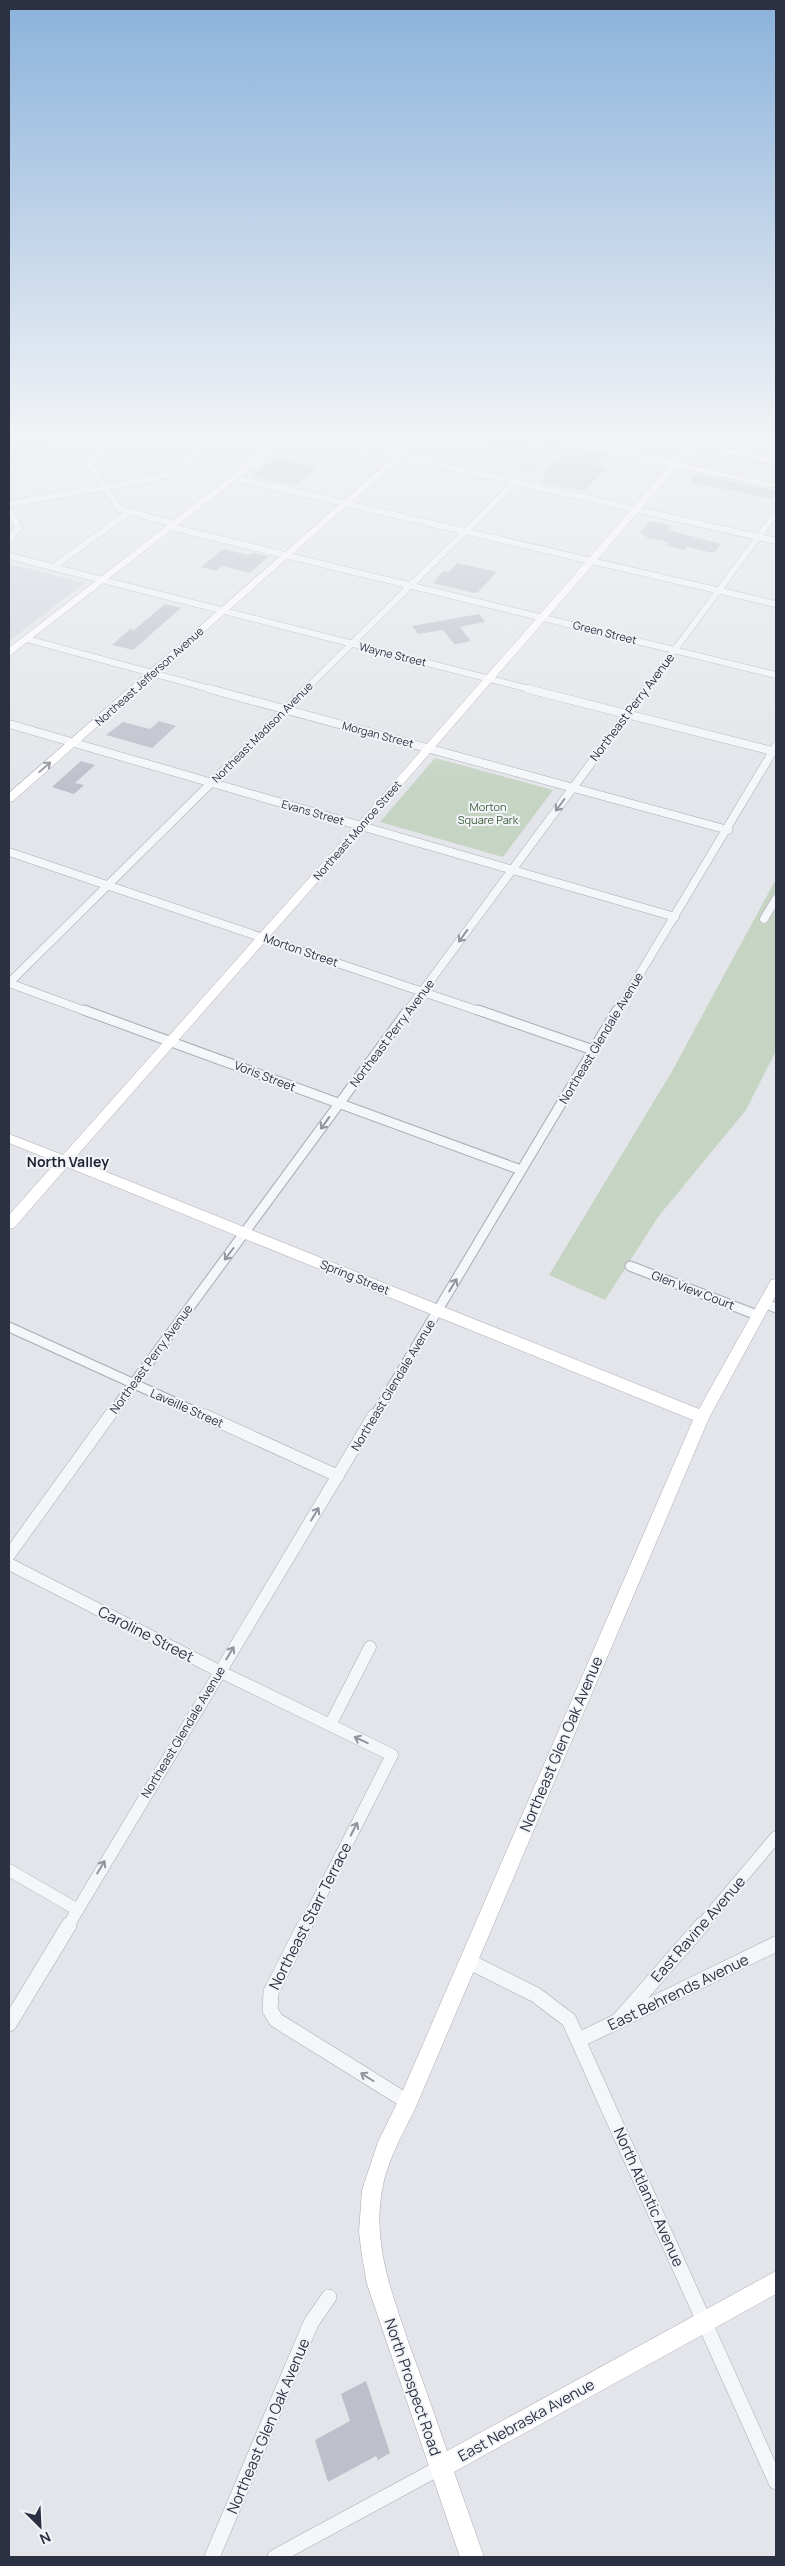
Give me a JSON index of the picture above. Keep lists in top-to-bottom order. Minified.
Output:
{"streets":{"main road":["Northeast Jefferson Avenue"],"street":["Green Street","Wayne Street","Northeast Perry Avenue","Northeast Madison Avenue","Morgan Street","Evans Street","Northeast Monroe Street","Morton Street","Northeast Glendale Avenue","Voris Street","Spring Street","Glen View Court","Laveille Street","Caroline Street","Northeast Glen Oak Avenue","Northeast Starr Terrace","East Ravine Avenue","East Behrends Avenue","North Atlantic Avenue","North Prospect Road","East Nebraska Avenue"]},"crossings":[["Green Street","Northeast Jefferson Avenue"],["Green Street","Northeast Perry Avenue"],["Green Street","Northeast Madison Avenue"],["Green Street","Northeast Monroe Street"],["Wayne Street","Northeast Jefferson Avenue"],["Wayne Street","Northeast Perry Avenue"],["Wayne Street","Northeast Madison Avenue"],["Wayne Street","Northeast Monroe Street"],["Wayne Street","Northeast Glendale Avenue"],["Northeast Jefferson Avenue","Morgan Street"],["Northeast Jefferson Avenue","Evans Street"],["Northeast Perry Avenue","Morgan Street"],["Northeast Perry Avenue","Evans Street"],["Northeast Perry Avenue","Morton Street"],["Northeast Perry Avenue","Voris Street"],["Northeast Perry Avenue","Spring Street"],["Northeast Perry Avenue","Laveille Street"],["Northeast Madison Avenue","Morgan Street"],["Northeast Madison Avenue","Evans Street"],["Northeast Madison Avenue","Morton Street"],["Northeast Madison Avenue","Voris Street"],["Morgan Street","Northeast Monroe Street"],["Morgan Street","Northeast Glendale Avenue"],["Evans Street","Northeast Monroe Street"],["Evans Street","Northeast Glendale Avenue"],["Northeast Monroe Street","Morton Street"],["Northeast Monroe Street","Voris Street"],["Northeast Monroe Street","Spring Street"],["Morton Street","Northeast Glendale Avenue"],["Northeast Glendale Avenue","Voris Street"],["Northeast Glendale Avenue","Spring Street"],["Northeast Glendale Avenue","Laveille Street"],["Northeast Glendale Avenue","Caroline Street"],["Spring Street","Northeast Glen Oak Avenue"],["Glen View Court","Northeast Glen Oak Avenue"],["Caroline Street","Northeast Starr Terrace"],["Northeast Glen Oak Avenue","Northeast Starr Terrace"],["Northeast Glen Oak Avenue","North Atlantic Avenue"],["Northeast Glen Oak Avenue","North Prospect Road"],["East Ravine Avenue","East Behrends Avenue"],["East Behrends Avenue","North Atlantic Avenue"],["North Atlantic Avenue","East Nebraska Avenue"],["North Prospect Road","East Nebraska Avenue"]],"one_way":["Northeast Perry Avenue","Northeast Glendale Avenue"],"districts":["North Valley"],"parks":["Morton Square Park"],"north":"bottom right"}
